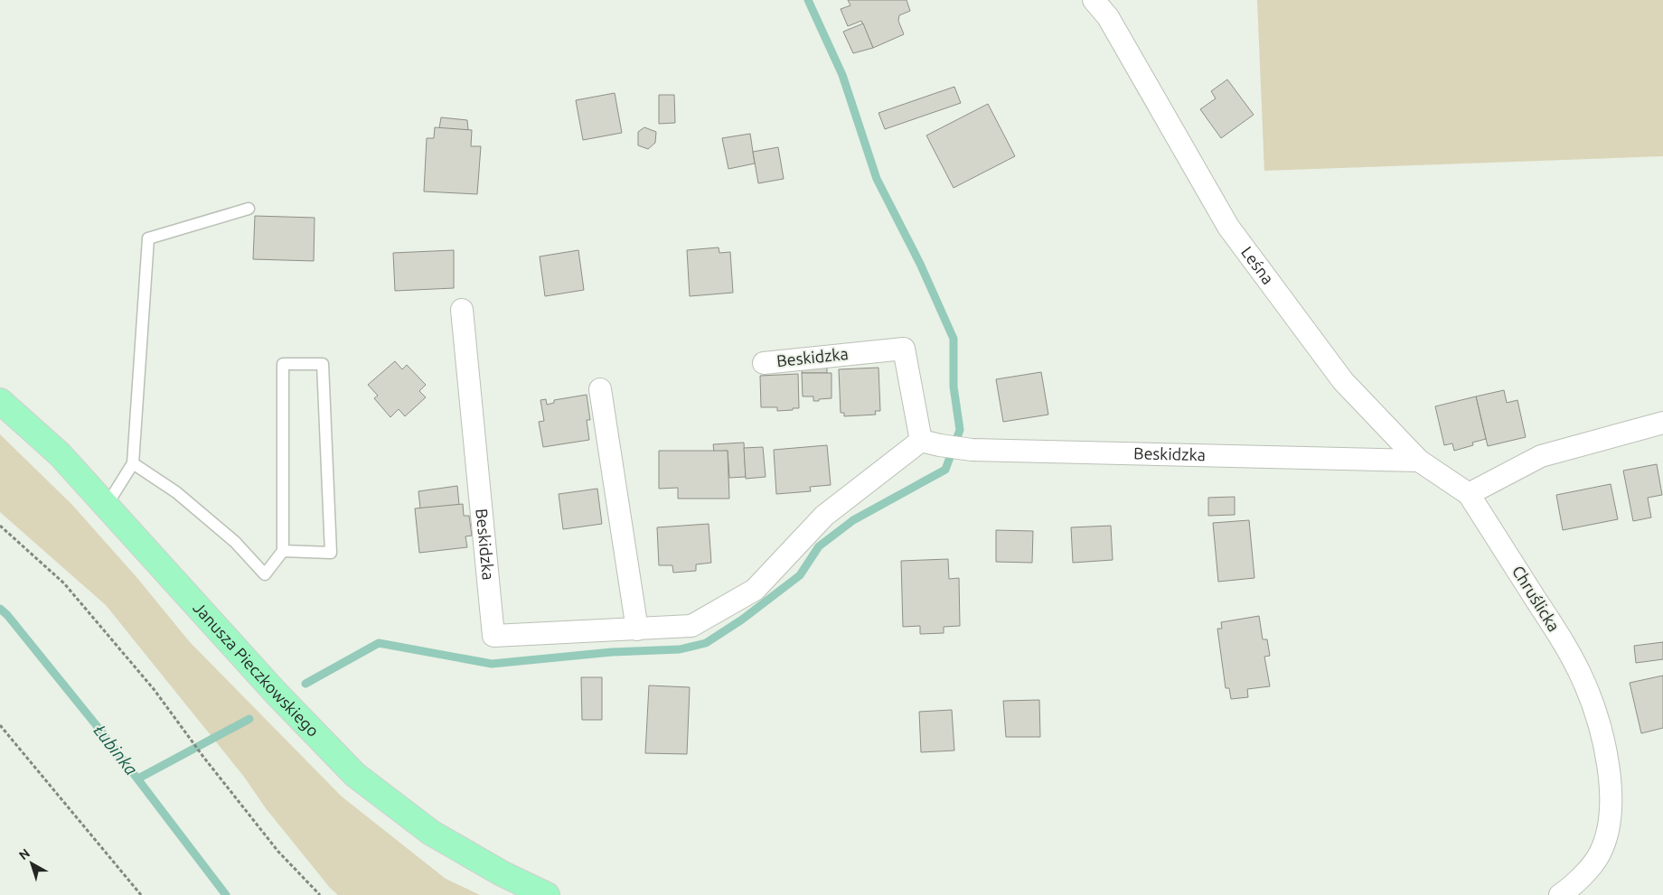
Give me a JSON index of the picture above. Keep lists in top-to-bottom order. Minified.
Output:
{"streets":{"main road":["Janusza Pieczkowskiego"],"street":["Leśna","Beskidzka","Chruślicka"]},"crossings":[["Leśna","Beskidzka"],["Leśna","Chruślicka"]],"water":["Łubinka"],"north":"top left"}
